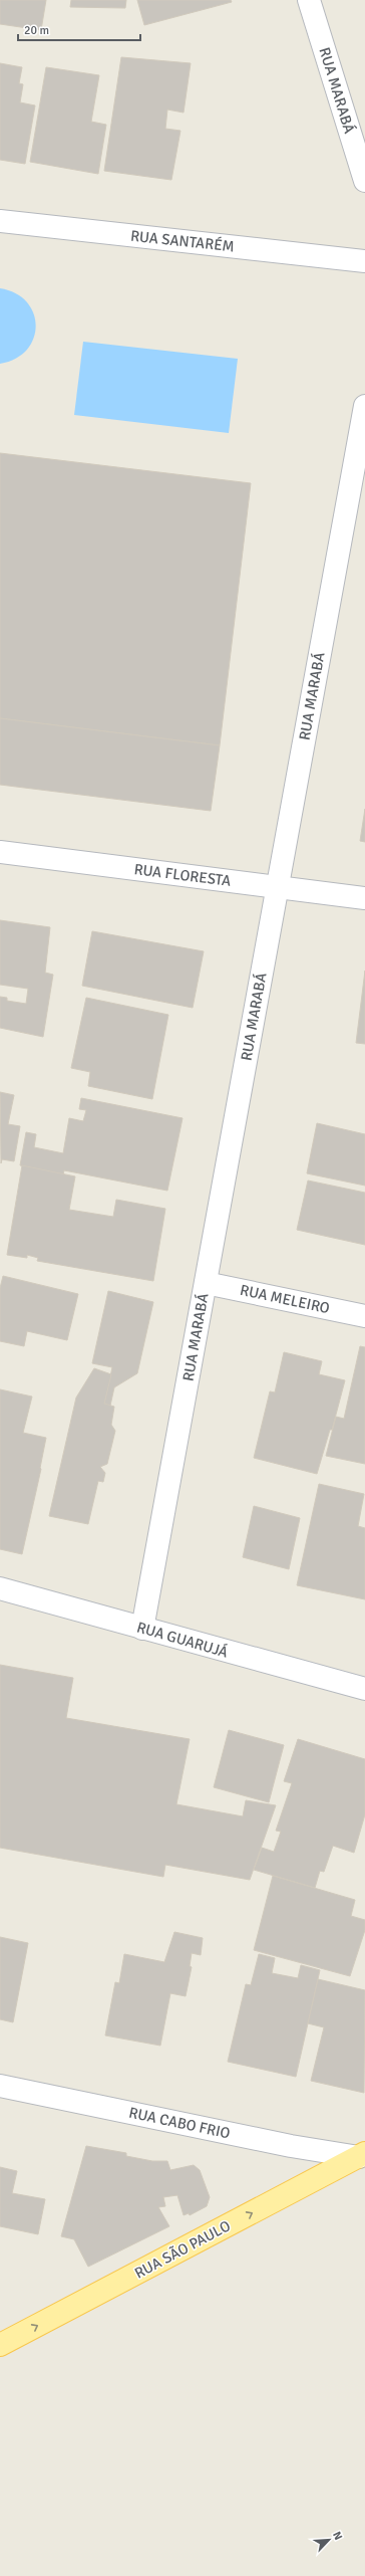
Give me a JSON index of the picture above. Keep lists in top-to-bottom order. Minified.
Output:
{"streets":{"main road":["RUA SÃO PAULO"],"street":["RUA MARABÁ","RUA SANTARÉM","RUA FLORESTA","RUA MELEIRO","RUA GUARUJÁ","RUA CABO FRIO"]},"crossings":[["RUA MARABÁ","RUA FLORESTA"],["RUA MARABÁ","RUA MELEIRO"],["RUA MARABÁ","RUA GUARUJÁ"],["RUA CABO FRIO","RUA SÃO PAULO"]],"one_way":["RUA SÃO PAULO"],"scale_bar":"20 m","north":"top right"}
